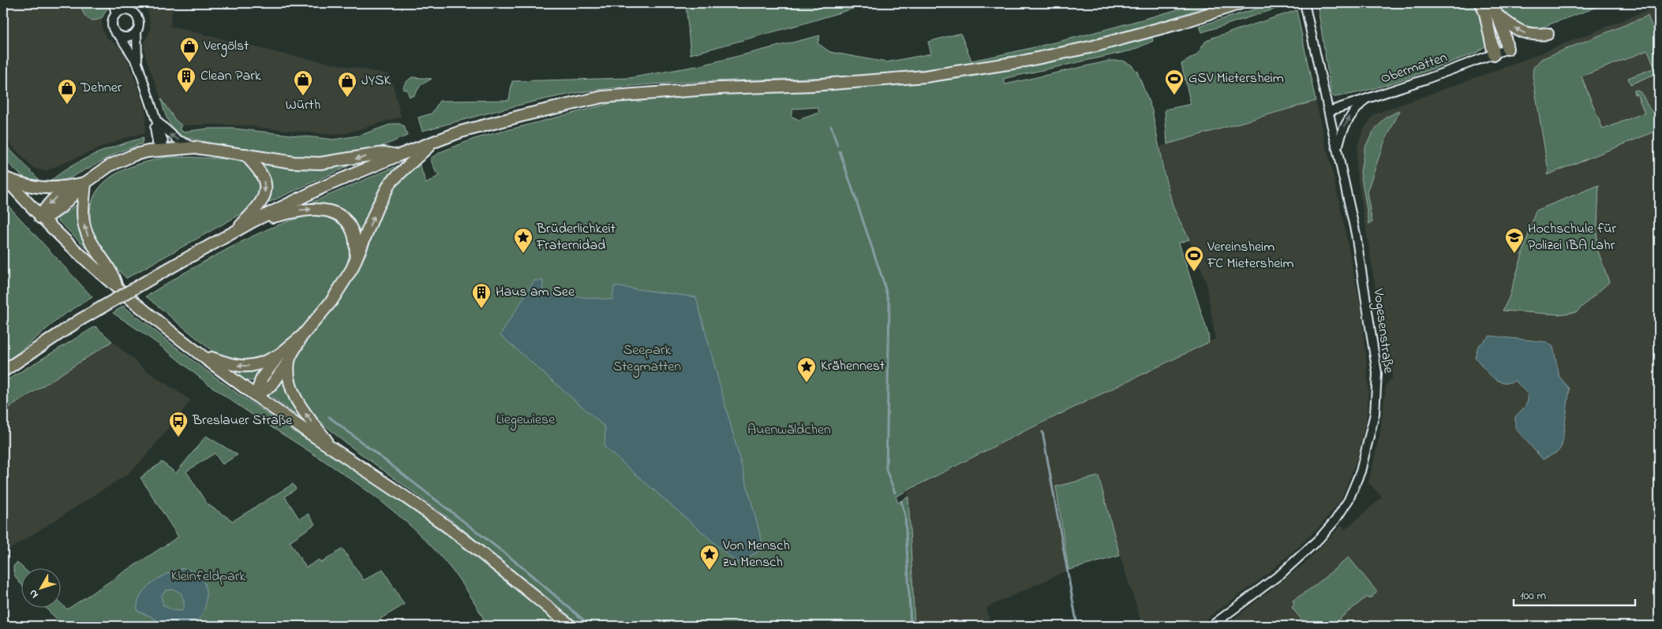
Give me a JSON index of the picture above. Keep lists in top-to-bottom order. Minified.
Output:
{"streets":{"street":["Obermatten","Vogesenstraße"]},"crossings":[["Obermatten","Vogesenstraße"]],"parks":["Seepark Stegmatten","Liegewiese","Auenwäldchen","Kleinfeldpark"],"places":{"shop":["Vergölst","Würth","JYSK","Dehner"],"building":["Clean Park","Haus am See"],"sports":["GSV Mietersheim","Vereinsheim FC Mietersheim"],"place":["Brüderlichkeit Fraternidad","Krähennest","Von Mensch zu Mensch"],"school or university":["Hochschule für Polizei IBA Lahr"],"bus stop":["Breslauer Straße"]},"scale_bar":"100 m","north":"bottom left"}
